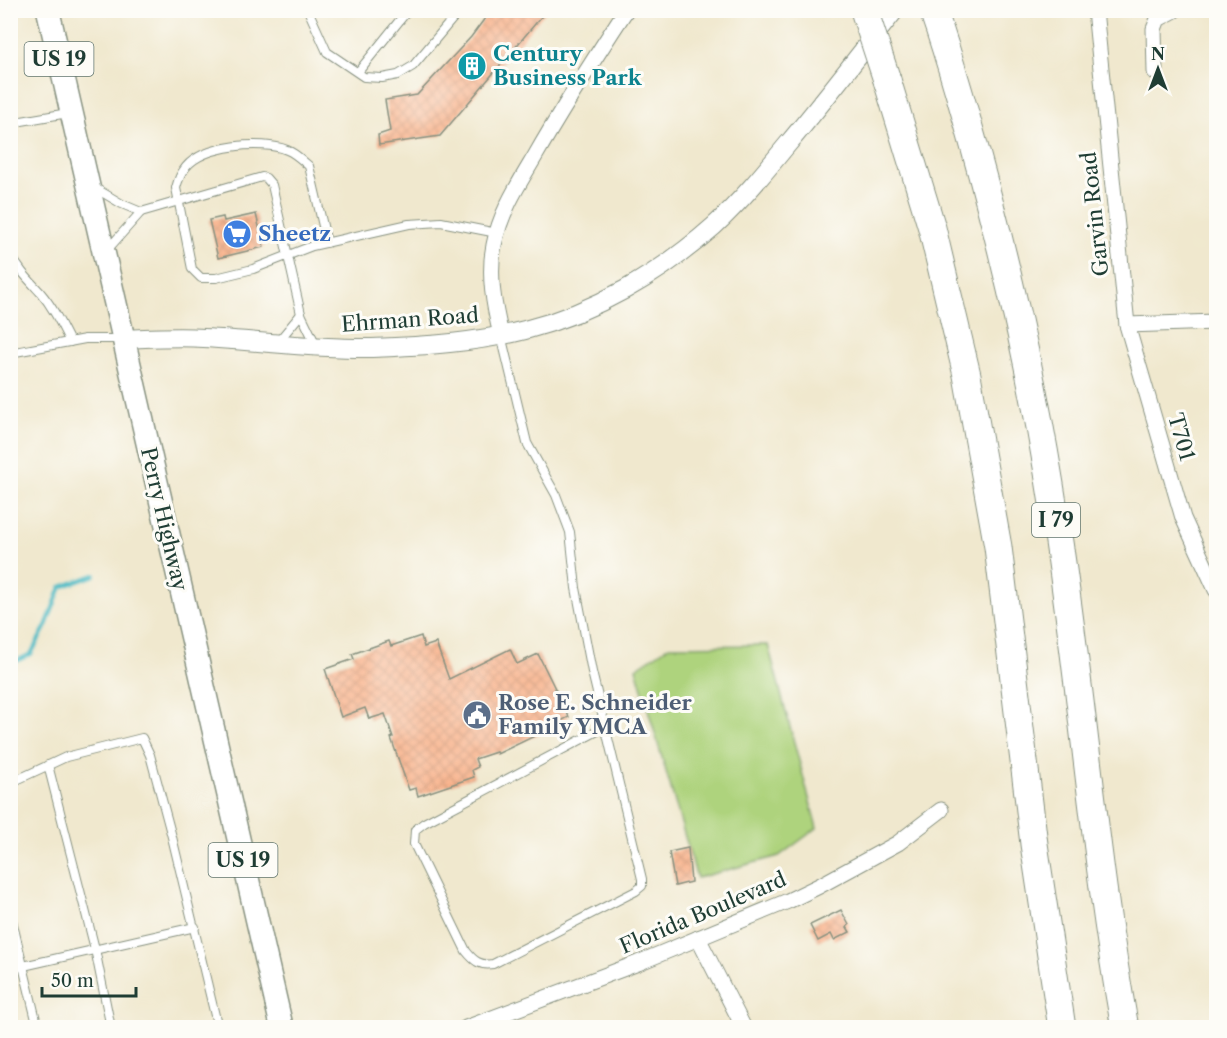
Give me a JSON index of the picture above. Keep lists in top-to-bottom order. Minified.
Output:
{"streets":{"highway":["I 79"],"main road":["US 19","Perry Highway"],"street":["Garvin Road","Ehrman Road","T701","Florida Boulevard"]},"crossings":[["Garvin Road","T701"],["Ehrman Road","Perry Highway"]],"places":{"building":["Century Business Park"],"supermarket":["Sheetz"],"public building":["Rose E. Schneider Family YMCA"]},"scale_bar":"50 m","north":"top"}
